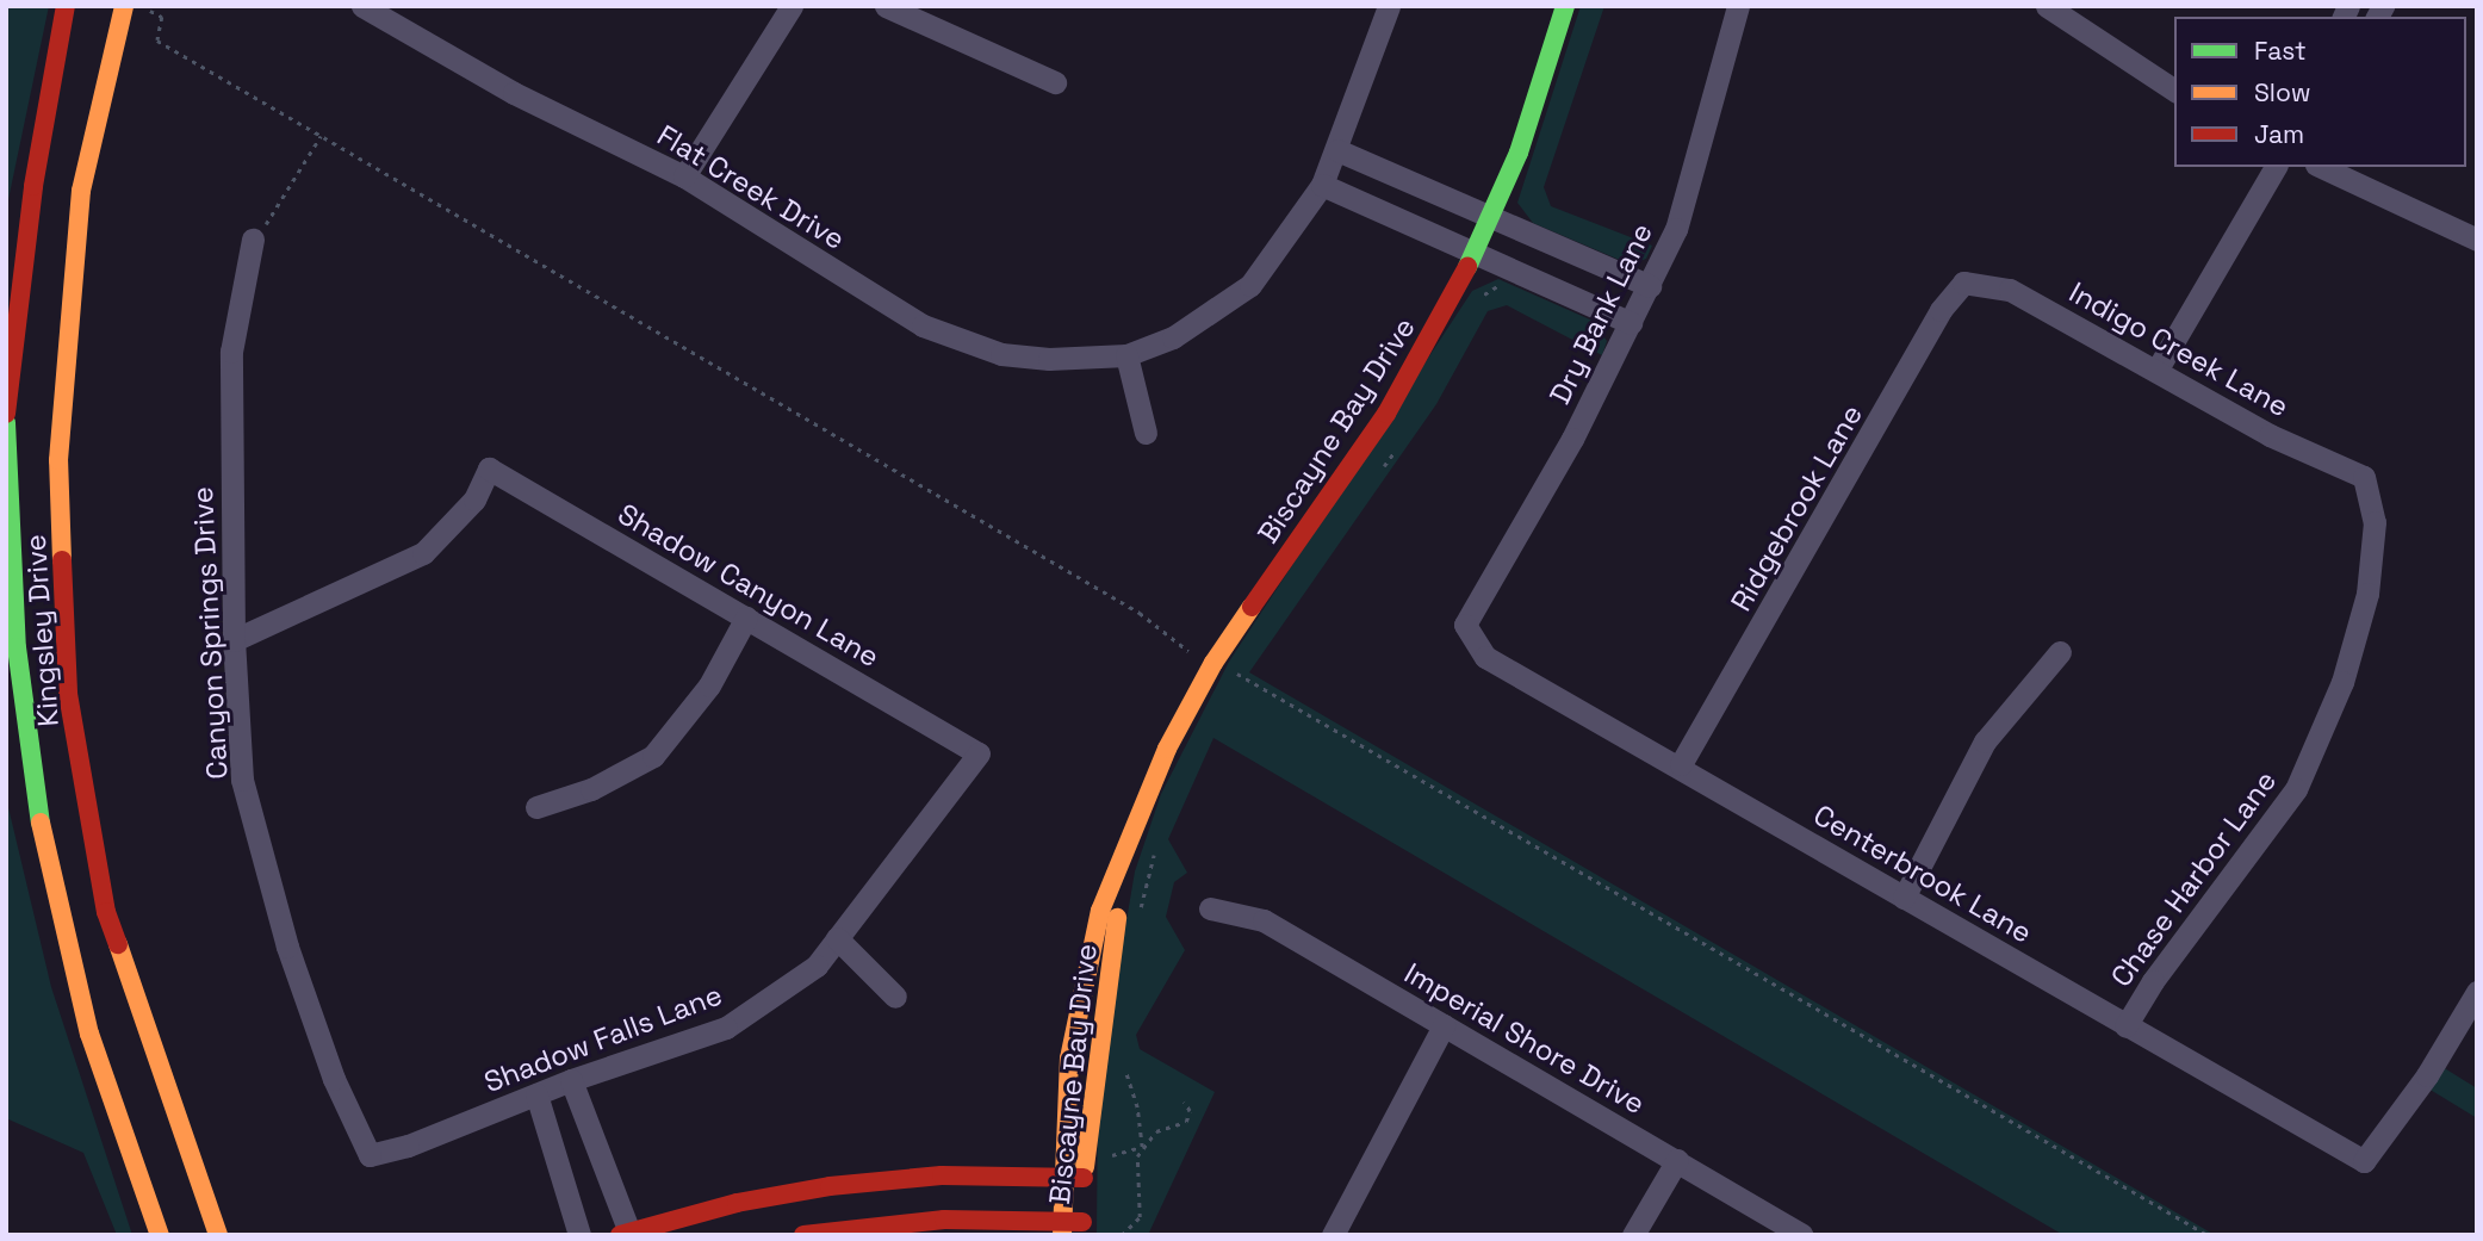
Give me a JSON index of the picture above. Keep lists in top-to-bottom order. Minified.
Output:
{"streets":{"main road":["Biscayne Bay Drive","Kingsley Drive"],"street":["Flat Creek Drive","Dry Bank Lane","Indigo Creek Lane","Ridgebrook Lane","Shadow Canyon Lane","Canyon Springs Drive","Centerbrook Lane","Chase Harbor Lane","Shadow Falls Lane","Imperial Shore Drive"]},"crossings":[["Dry Bank Lane","Centerbrook Lane"],["Indigo Creek Lane","Ridgebrook Lane"],["Indigo Creek Lane","Chase Harbor Lane"],["Ridgebrook Lane","Centerbrook Lane"],["Shadow Canyon Lane","Canyon Springs Drive"],["Shadow Canyon Lane","Shadow Falls Lane"],["Canyon Springs Drive","Shadow Falls Lane"],["Centerbrook Lane","Chase Harbor Lane"]],"legend":["Fast","Slow","Jam"]}
